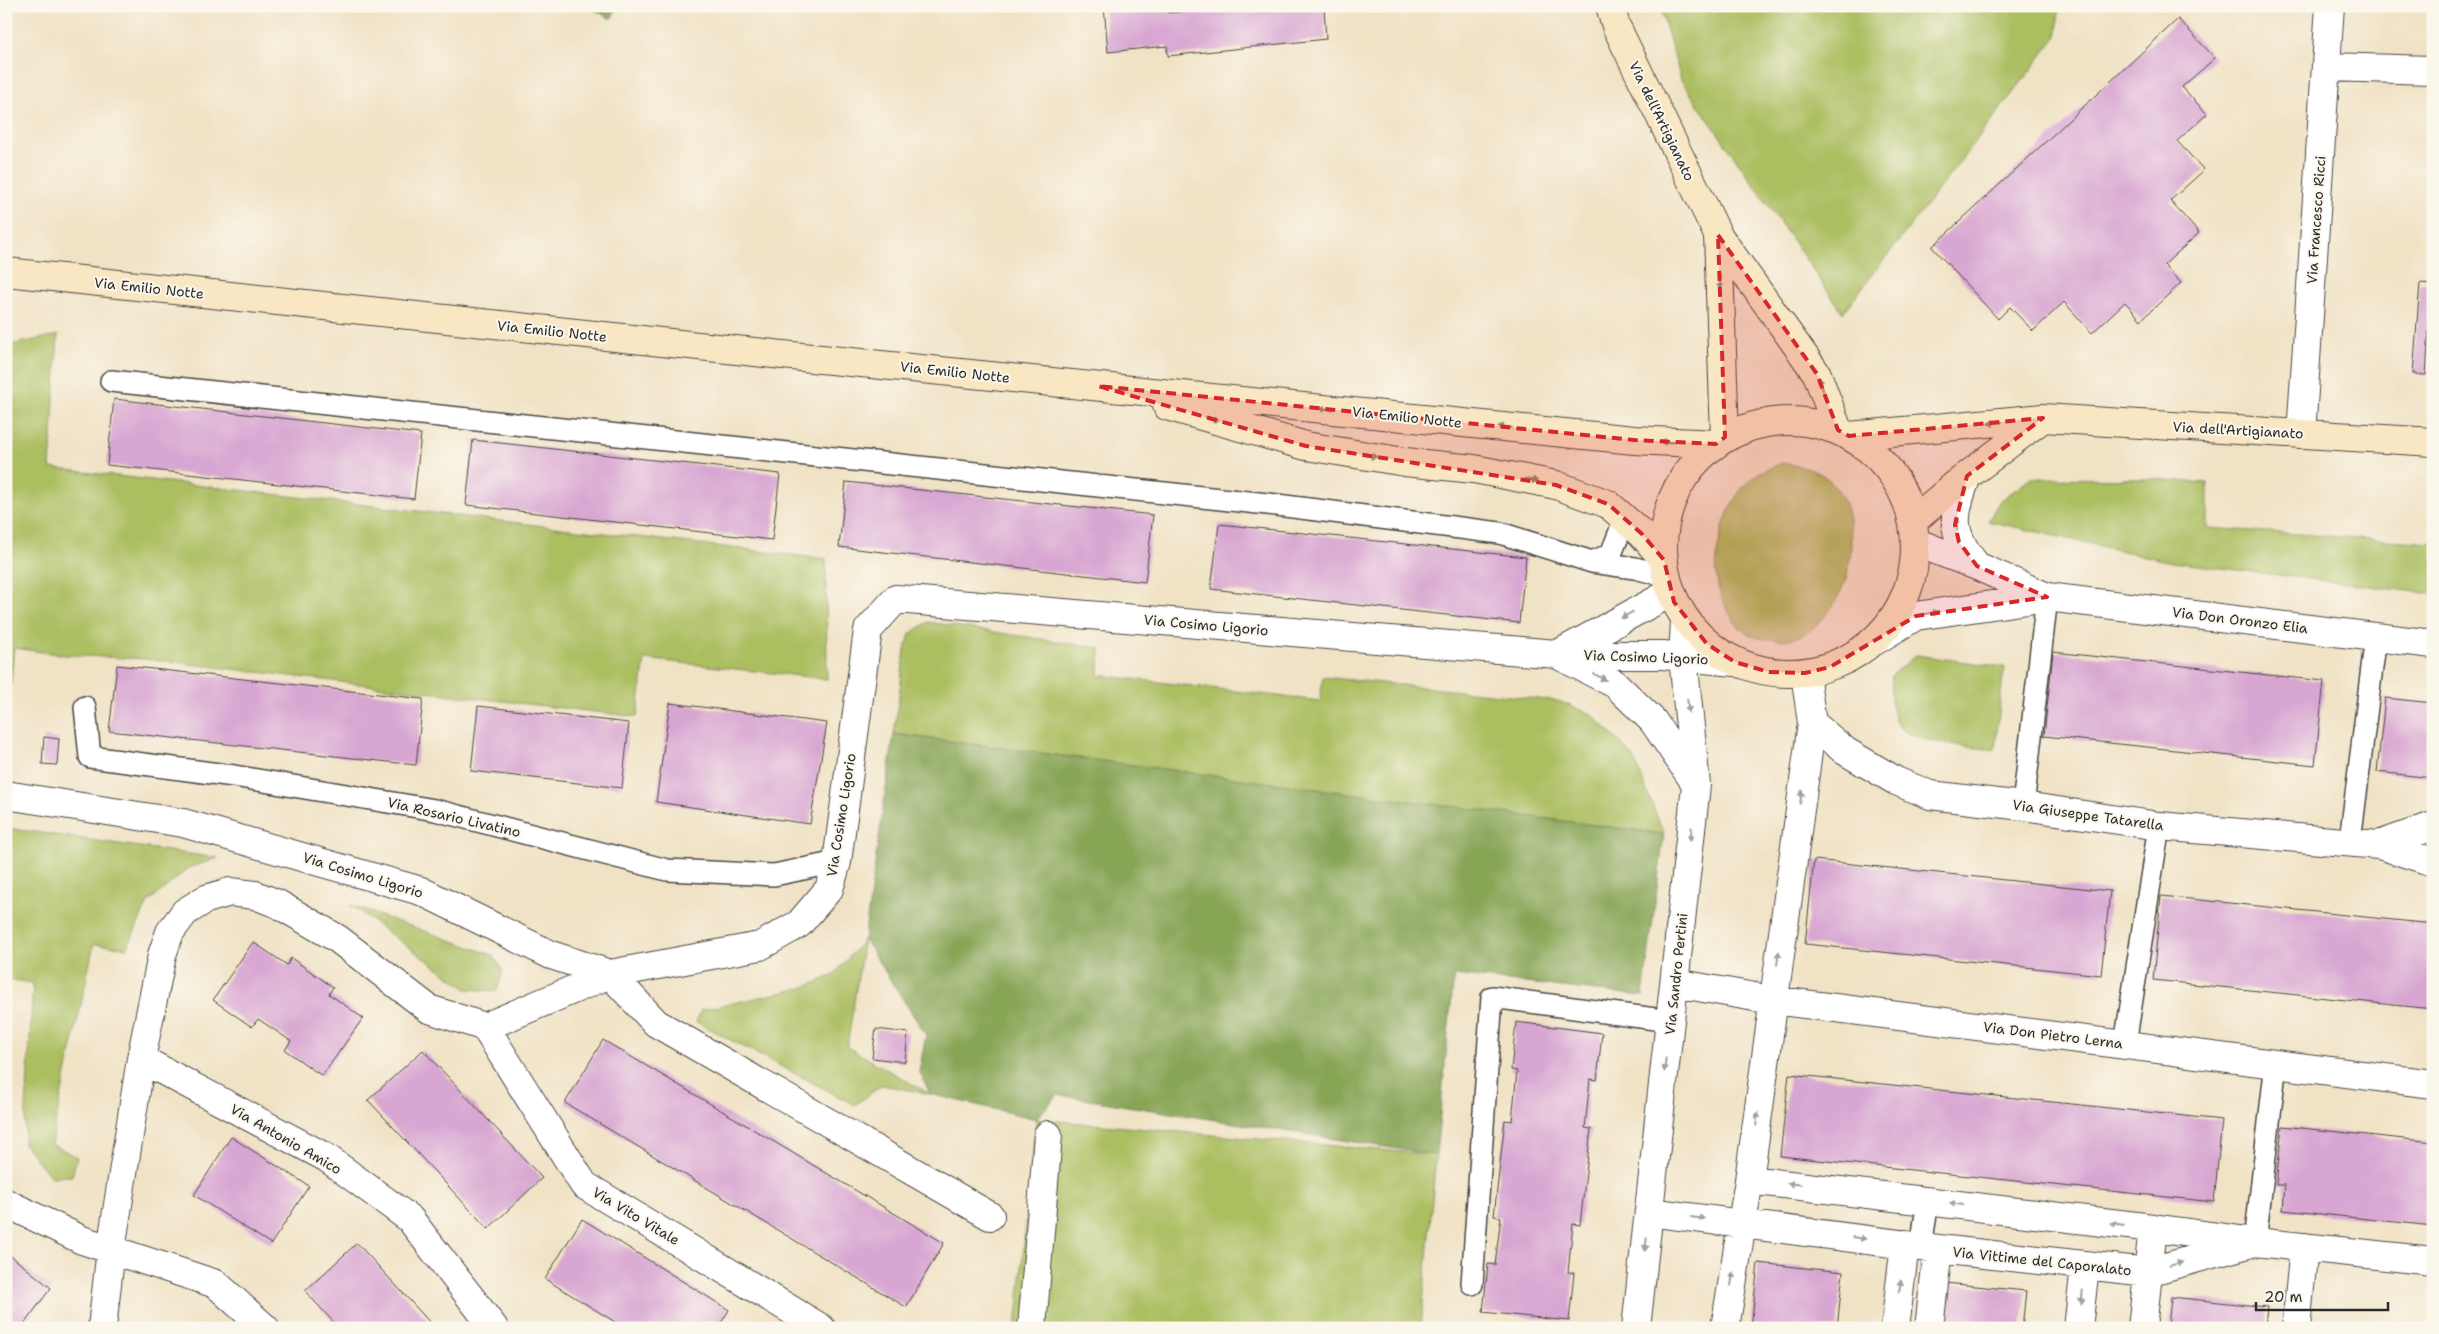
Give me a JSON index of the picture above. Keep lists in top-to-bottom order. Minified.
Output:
{"streets":{"street":["Via dell'Artigianato","Via Francesco Ricci","Via Emilio Notte","Via Don Oronzo Elia","Via Cosimo Ligorio","Via Giuseppe Tatarella","Via Sandro Pertini","Via Don Pietro Lerna","Via Antonio Amico","Via Vito Vitale","Via Vittime del Caporalato"],"lane":["Via Rosario Livatino"]},"crossings":[["Via dell'Artigianato","Via Francesco Ricci"],["Via dell'Artigianato","Via Emilio Notte"],["Via Emilio Notte","Via Cosimo Ligorio"],["Via Cosimo Ligorio","Via Rosario Livatino"],["Via Cosimo Ligorio","Via Sandro Pertini"],["Via Sandro Pertini","Via Don Pietro Lerna"],["Via Sandro Pertini","Via Vittime del Caporalato"]],"scale_bar":"20 m"}
